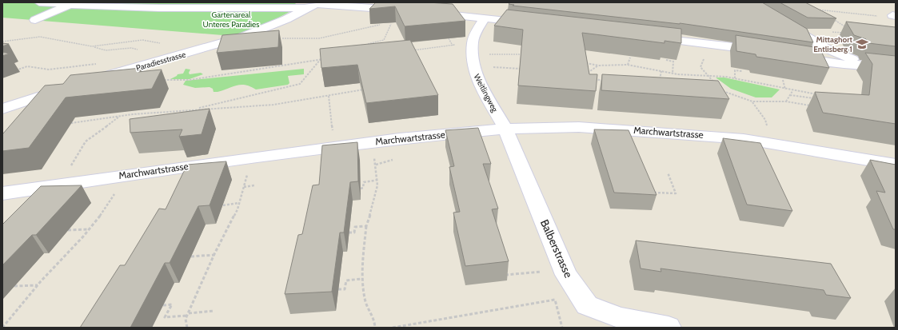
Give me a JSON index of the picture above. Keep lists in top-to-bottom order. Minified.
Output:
{"streets":{"street":["Paradiesstrasse","Weitlingweg","Marchwartstrasse","Balberstrasse"]},"crossings":[["Weitlingweg","Marchwartstrasse"],["Weitlingweg","Balberstrasse"],["Marchwartstrasse","Balberstrasse"]],"parks":["Gartenareal Unteres Paradies"],"places":{"school or university":["Mittaghort Entlisberg 1"]}}
